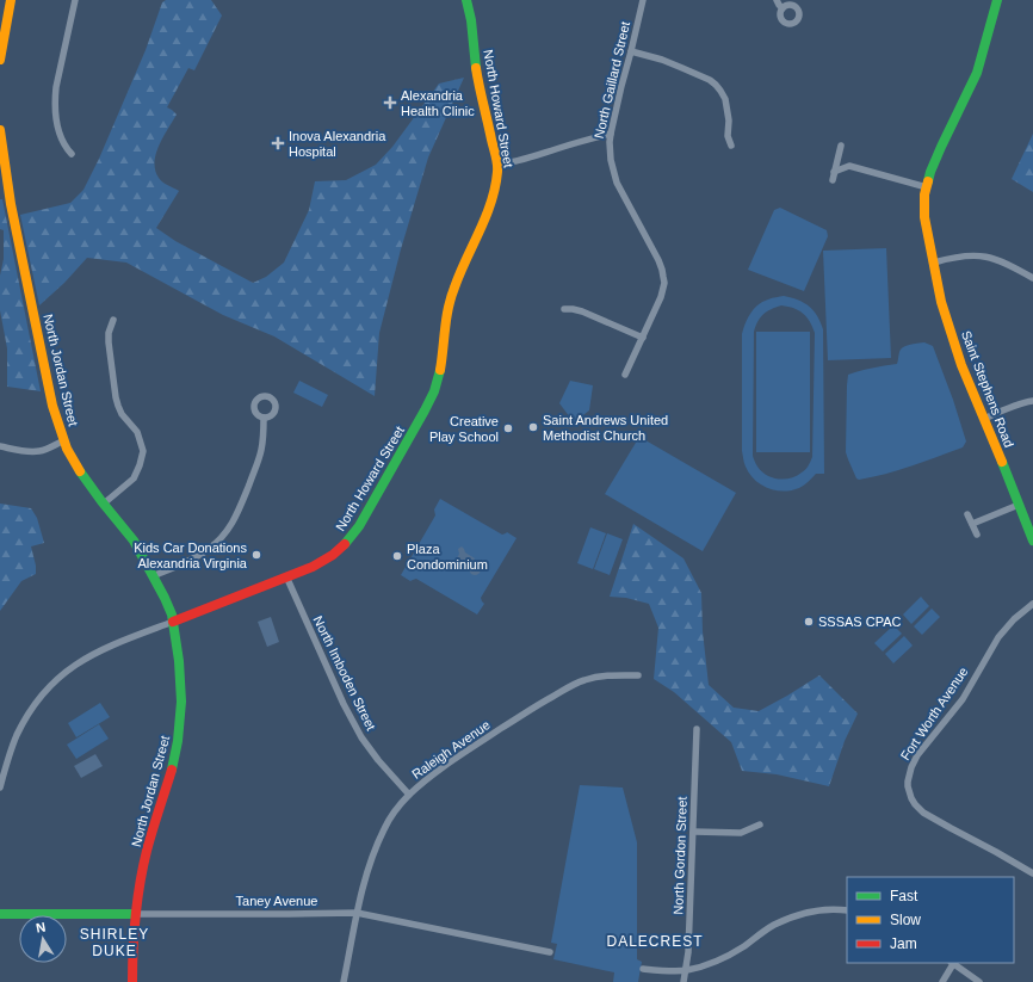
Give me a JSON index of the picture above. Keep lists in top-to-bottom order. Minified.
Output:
{"streets":{"street":["North Gaillard Street","North Howard Street","North Jordan Street","Saint Stephens Road","North Imboden Street","Fort Worth Avenue","Raleigh Avenue","North Gordon Street","Taney Avenue"]},"crossings":[["North Howard Street","North Jordan Street"],["North Howard Street","North Imboden Street"],["North Jordan Street","Taney Avenue"],["North Imboden Street","Raleigh Avenue"],["Raleigh Avenue","Taney Avenue"]],"districts":["SHIRLEY DUKE","DALECREST"],"places":{"health":["Alexandria Health Clinic","Inova Alexandria Hospital"],"other":["Saint Andrews United Methodist Church","Creative Play School","Kids Car Donations Alexandria Virginia","Plaza Condominium","SSSAS CPAC"]},"legend":["Fast","Slow","Jam"],"north":"top"}
